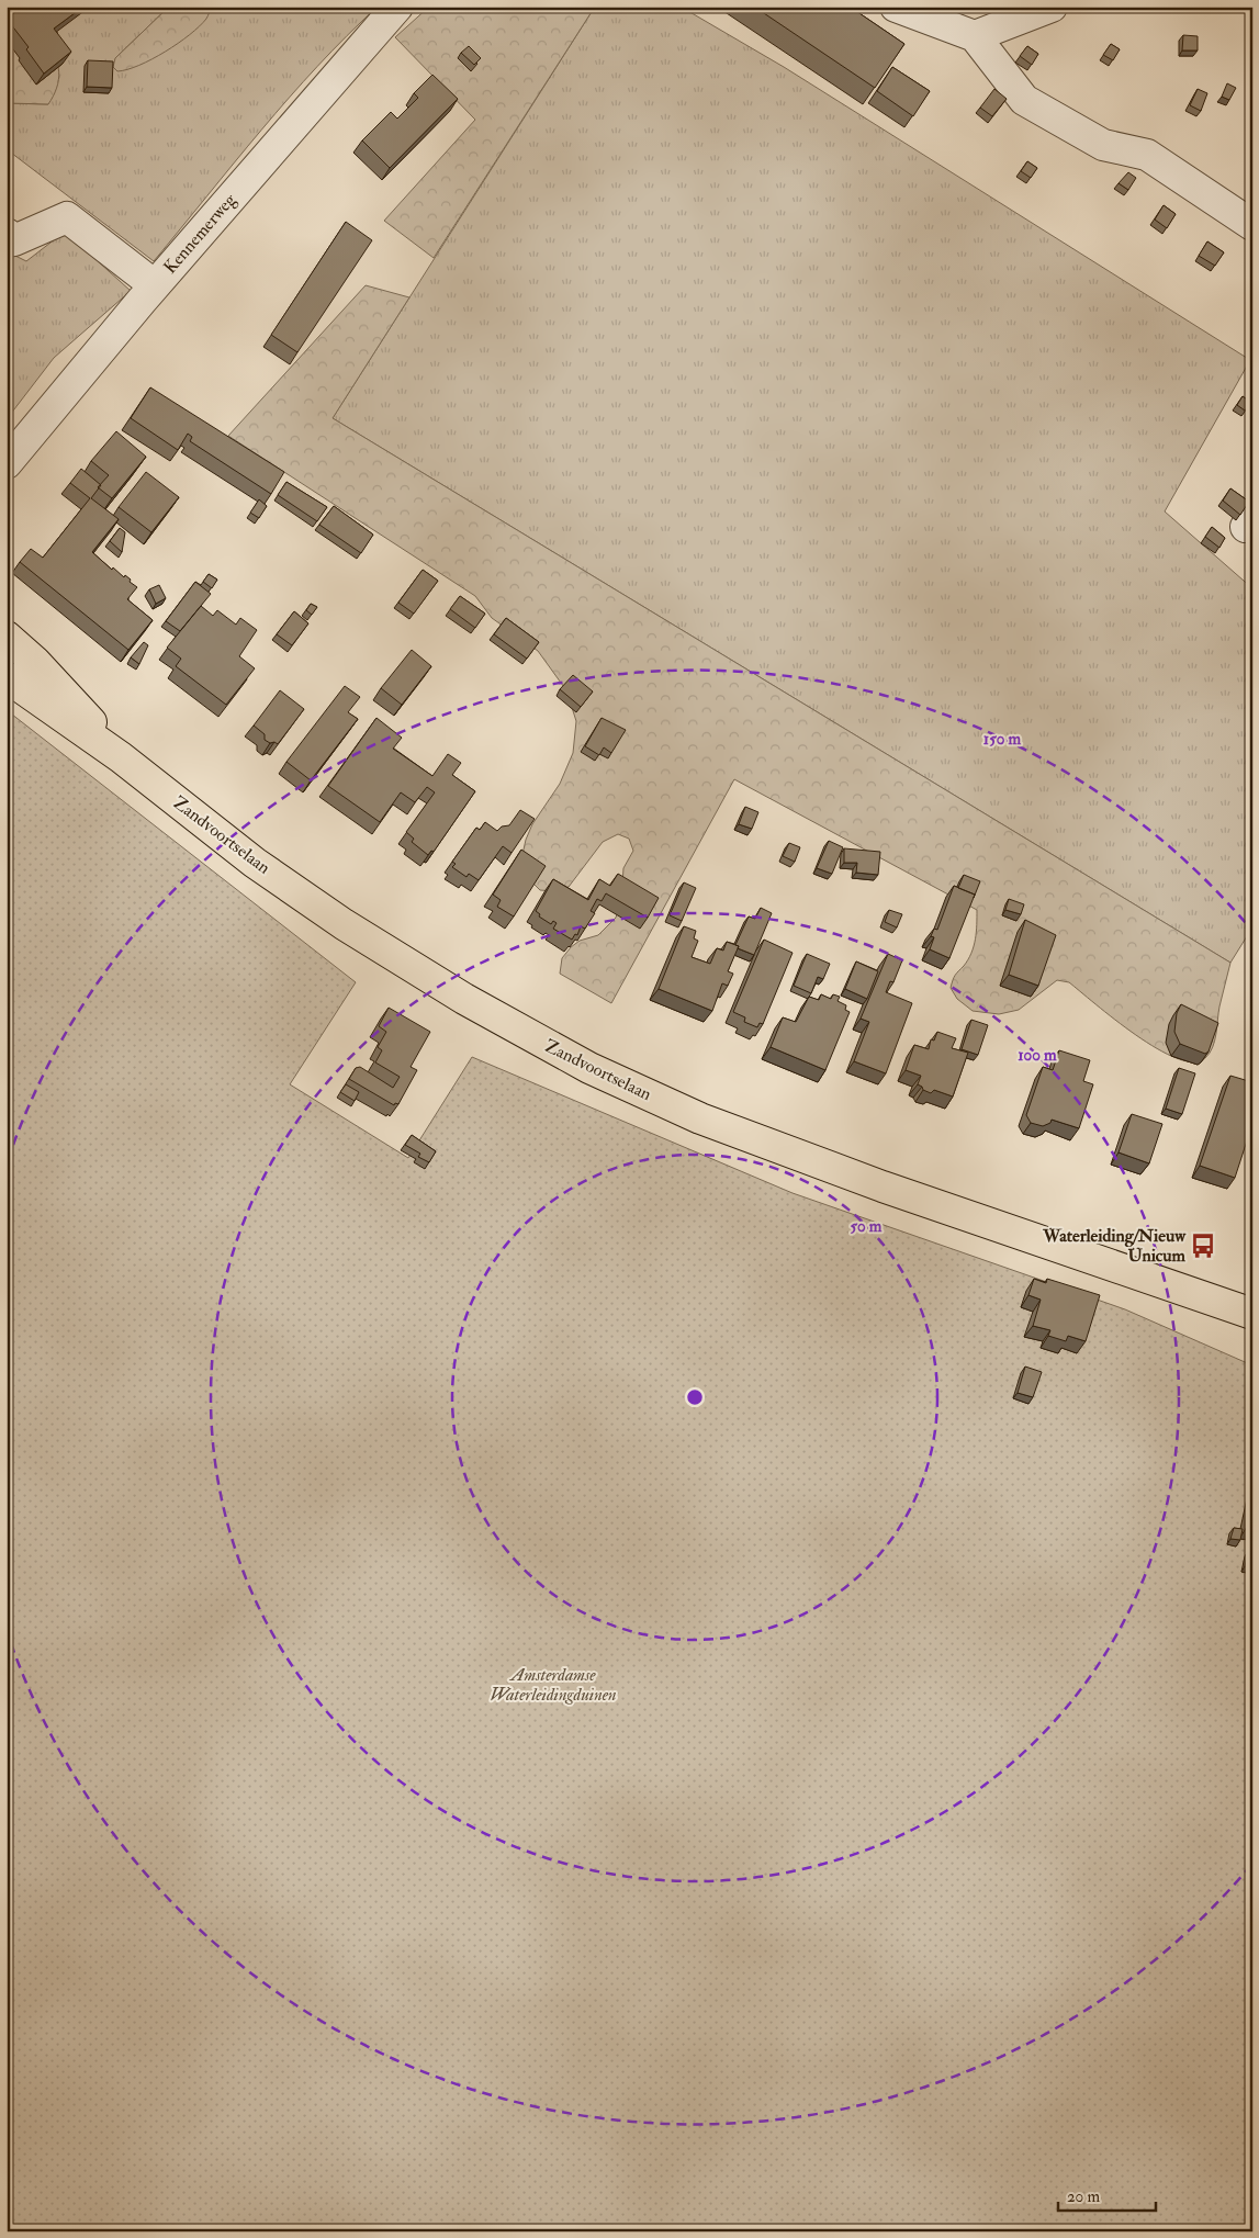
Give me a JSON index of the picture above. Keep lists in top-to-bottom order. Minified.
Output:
{"streets":{"main road":["Zandvoortselaan"],"street":["Kennemerweg"]},"parks":["Amsterdamse Waterleidingduinen"],"places":{"bus stop":["Waterleiding/Nieuw Unicum"]},"scale_bar":"20 m","rings":["150 m","100 m","50 m"]}
